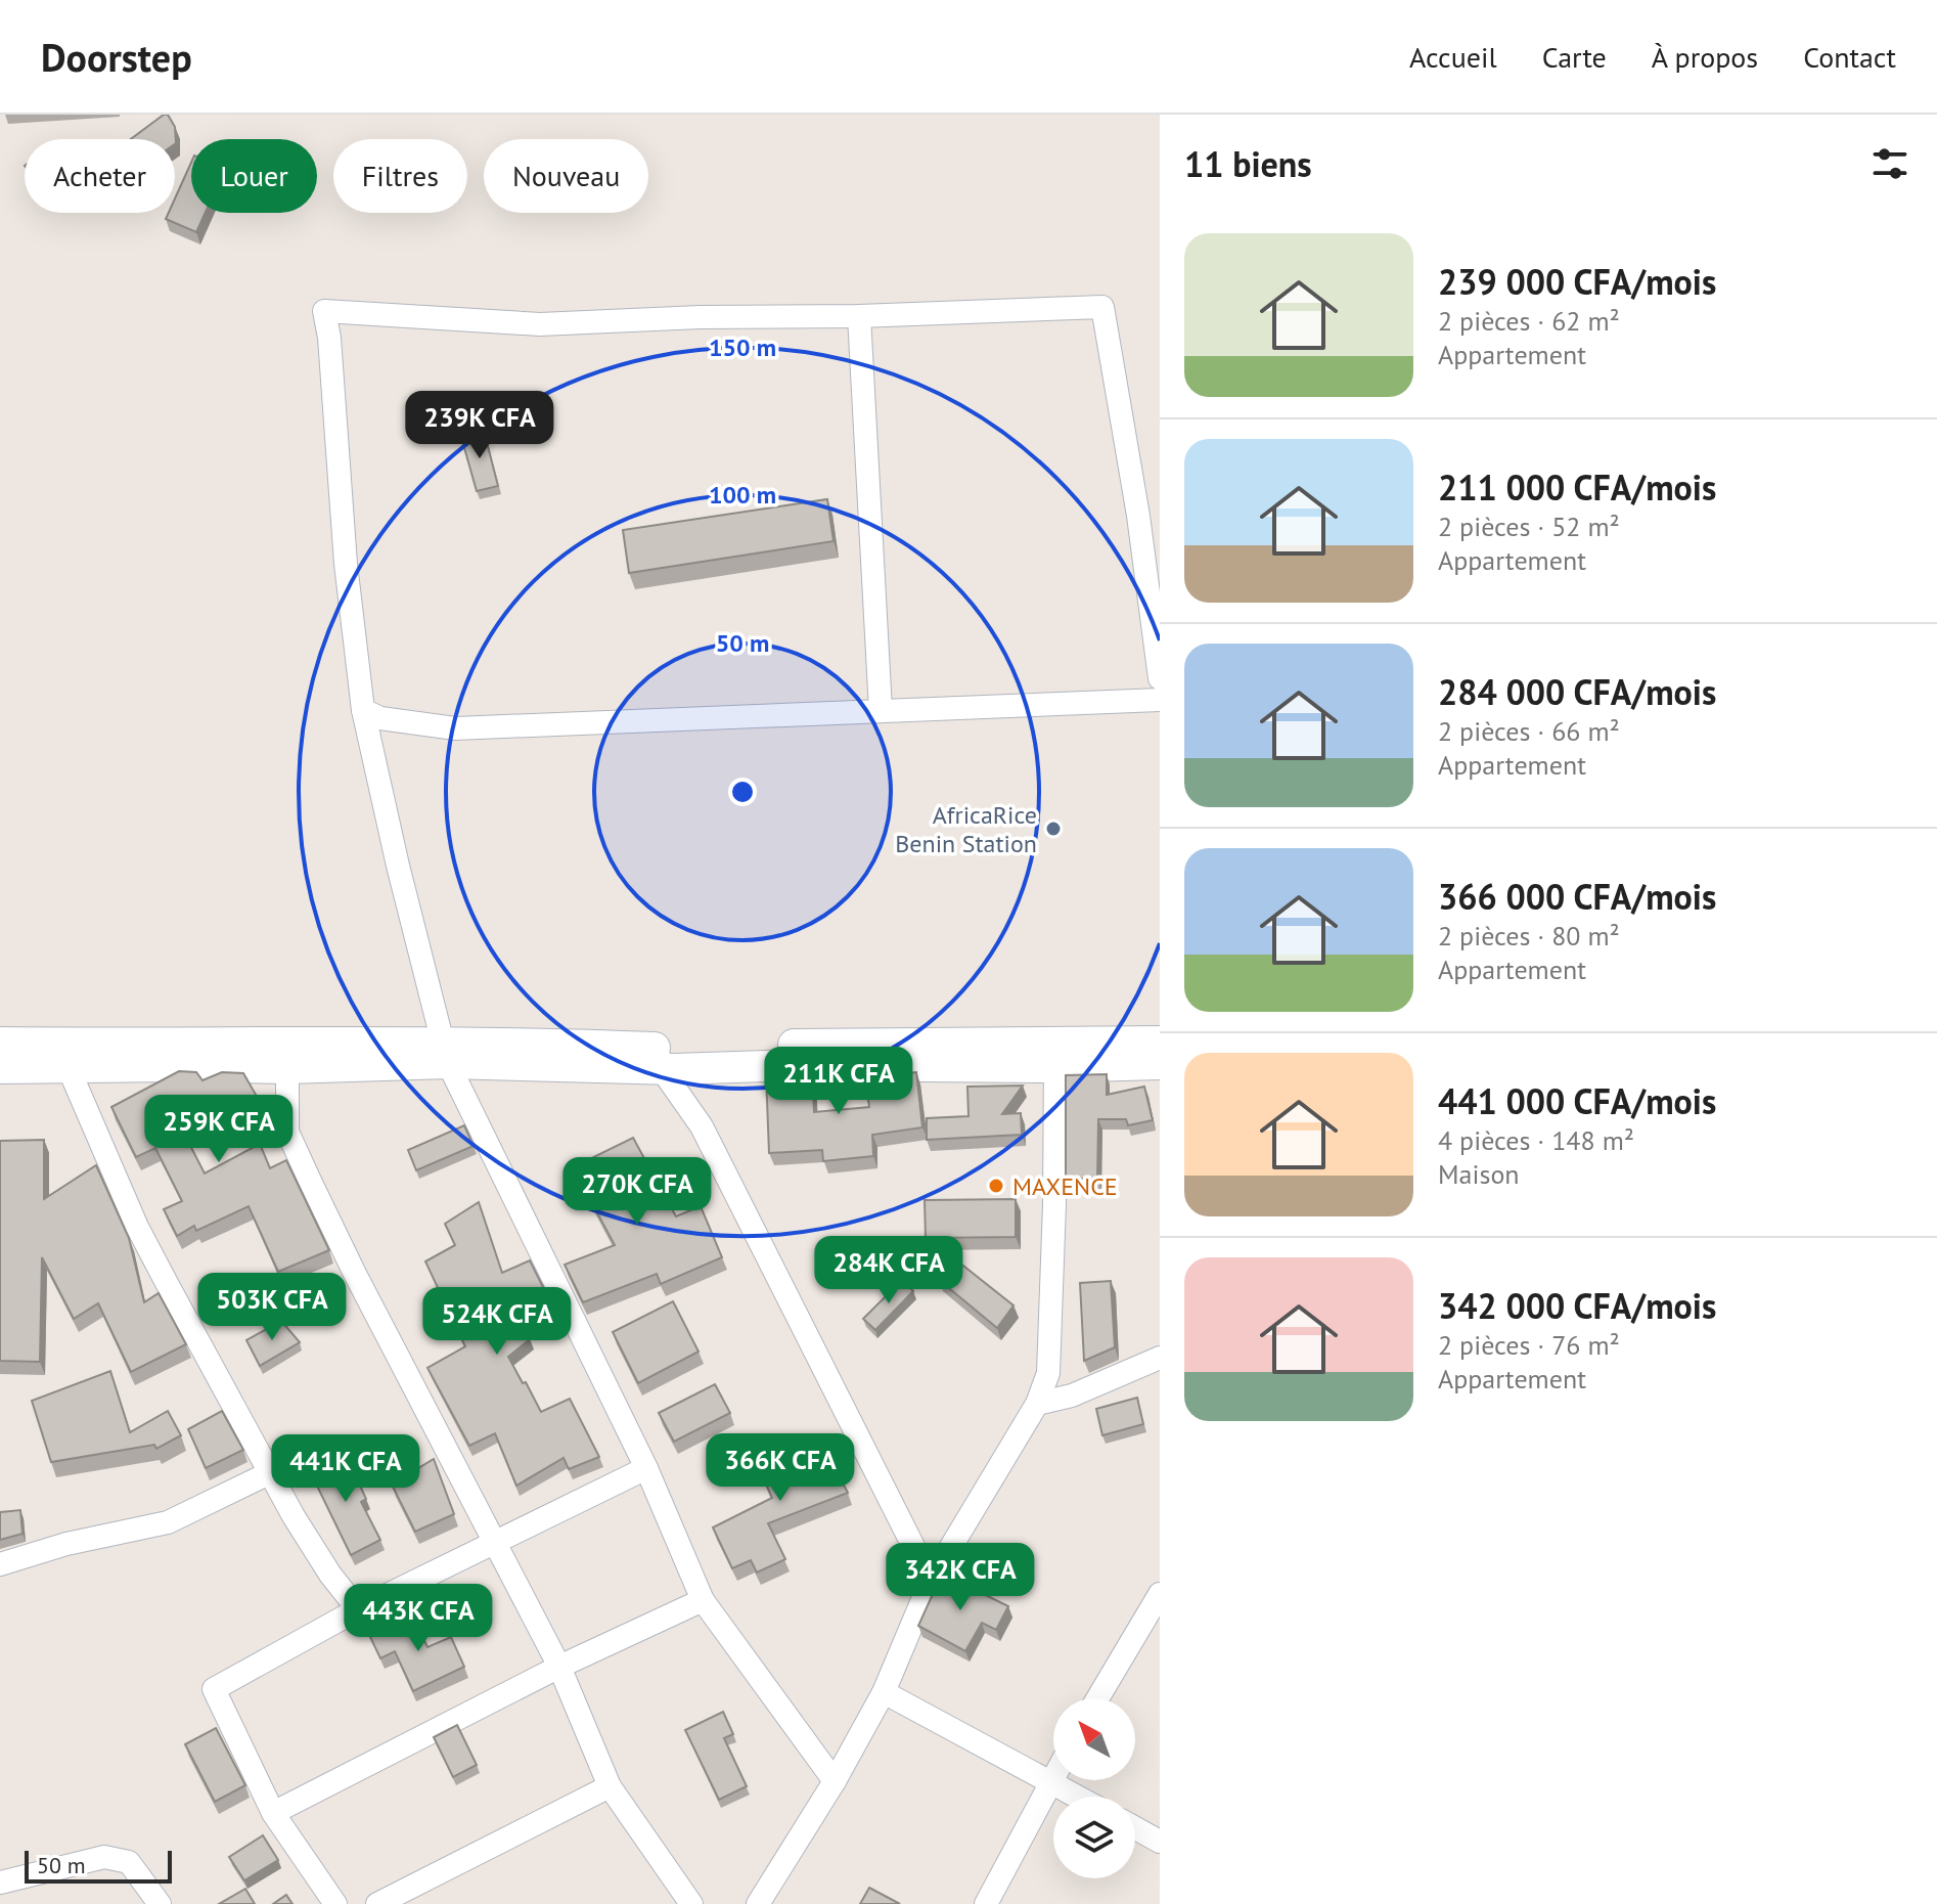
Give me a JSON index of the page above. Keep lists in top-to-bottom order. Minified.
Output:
{"places":["AfricaRice Benin Station","MAXENCE"],"scale_bar":"50 m","north":"top left","page":{"header":"Doorstep","nav":["Accueil","Carte","À propos","Contact"],"heading":"11 biens","chip":["Acheter","Louer","Filtres","Nouveau"],"list":[{"name":"239 000 CFA/mois","note":"2 pièces · 62 m² · Appartement"},{"name":"211 000 CFA/mois","note":"2 pièces · 52 m² · Appartement"},{"name":"284 000 CFA/mois","note":"2 pièces · 66 m² · Appartement"},{"name":"366 000 CFA/mois","note":"2 pièces · 80 m² · Appartement"},{"name":"441 000 CFA/mois","note":"4 pièces · 148 m² · Maison"},{"name":"342 000 CFA/mois","note":"2 pièces · 76 m² · Appartement"}],"price":["239K CFA","211K CFA","259K CFA","270K CFA","284K CFA","503K CFA","524K CFA","366K CFA","441K CFA","342K CFA","443K CFA"],"scale":"50 m"},"rings":["150 m","100 m","50 m"]}
